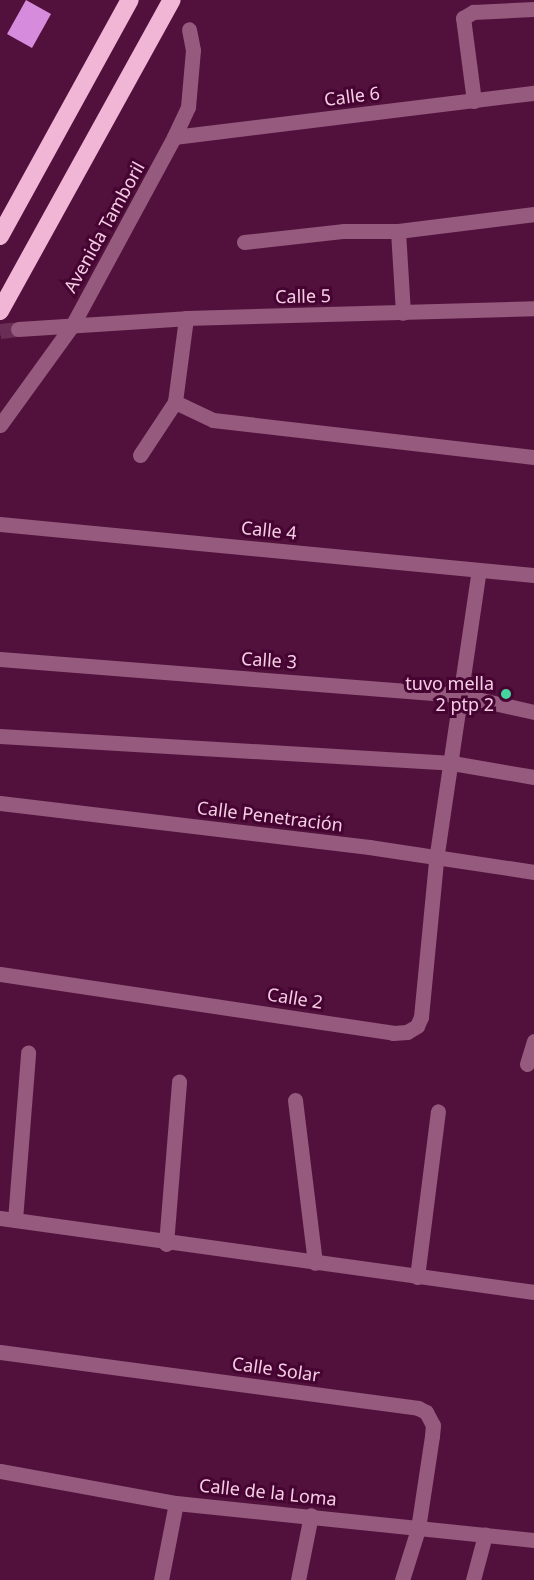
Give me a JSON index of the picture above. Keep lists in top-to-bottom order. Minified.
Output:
{"streets":{"street":["Calle 6","Avenida Tamboril","Calle 5","Calle 4","Calle 3","Calle Penetración","Calle 2","Calle Solar","Calle de la Loma"]},"crossings":[["Calle 6","Avenida Tamboril"],["Avenida Tamboril","Calle 5"],["Calle Penetración","Calle 2"],["Calle Solar","Calle de la Loma"]],"places":["tuvo mella 2 ptp 2"]}
